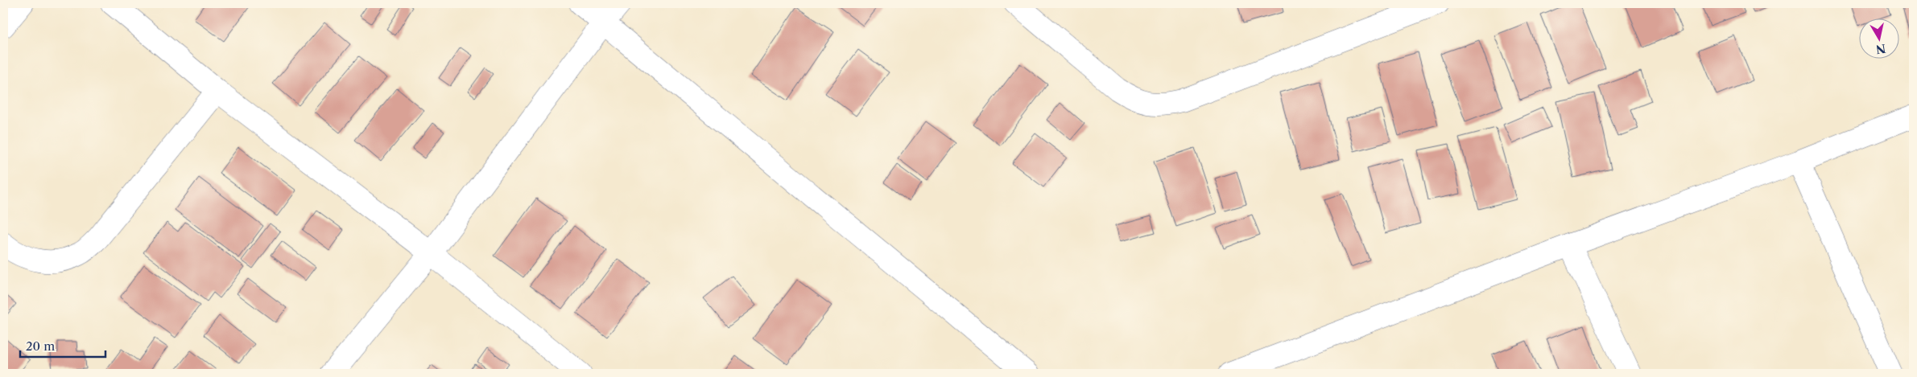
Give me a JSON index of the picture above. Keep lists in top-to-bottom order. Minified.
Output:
{"scale_bar":"20 m","north":"bottom"}
